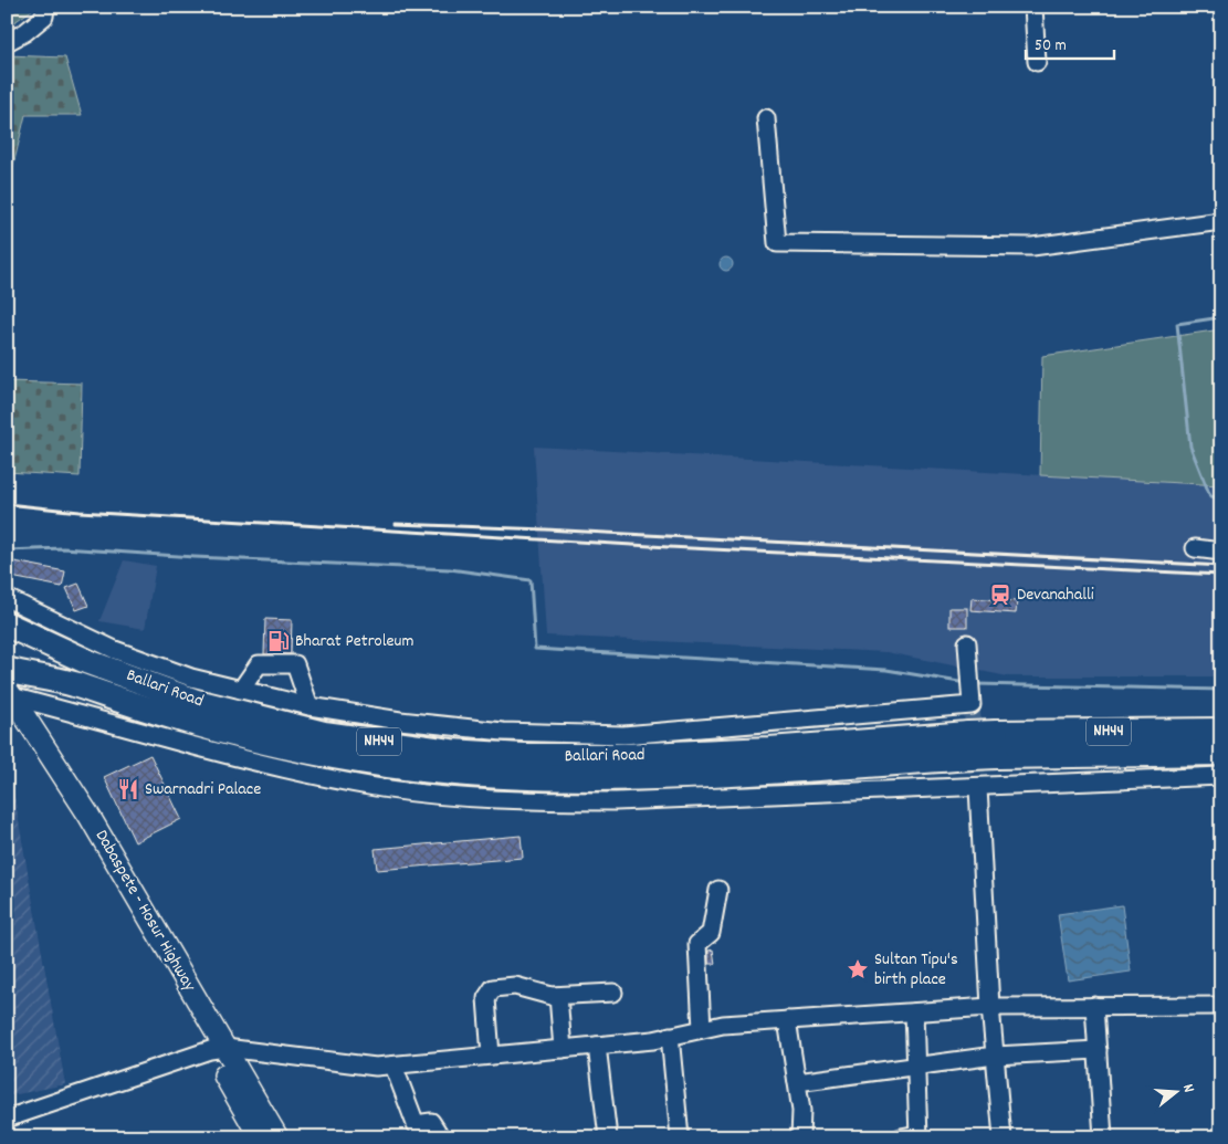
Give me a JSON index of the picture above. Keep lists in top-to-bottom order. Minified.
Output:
{"streets":{"highway":["Ballari Road","NH44"],"main road":["Dabaspete - Hosur Highway"]},"places":{"station":["Devanahalli"],"fuel station":["Bharat Petroleum"],"restaurant":["Swarnadri Palace"],"place":["Sultan Tipu's birth place"]},"scale_bar":"50 m","north":"right"}
